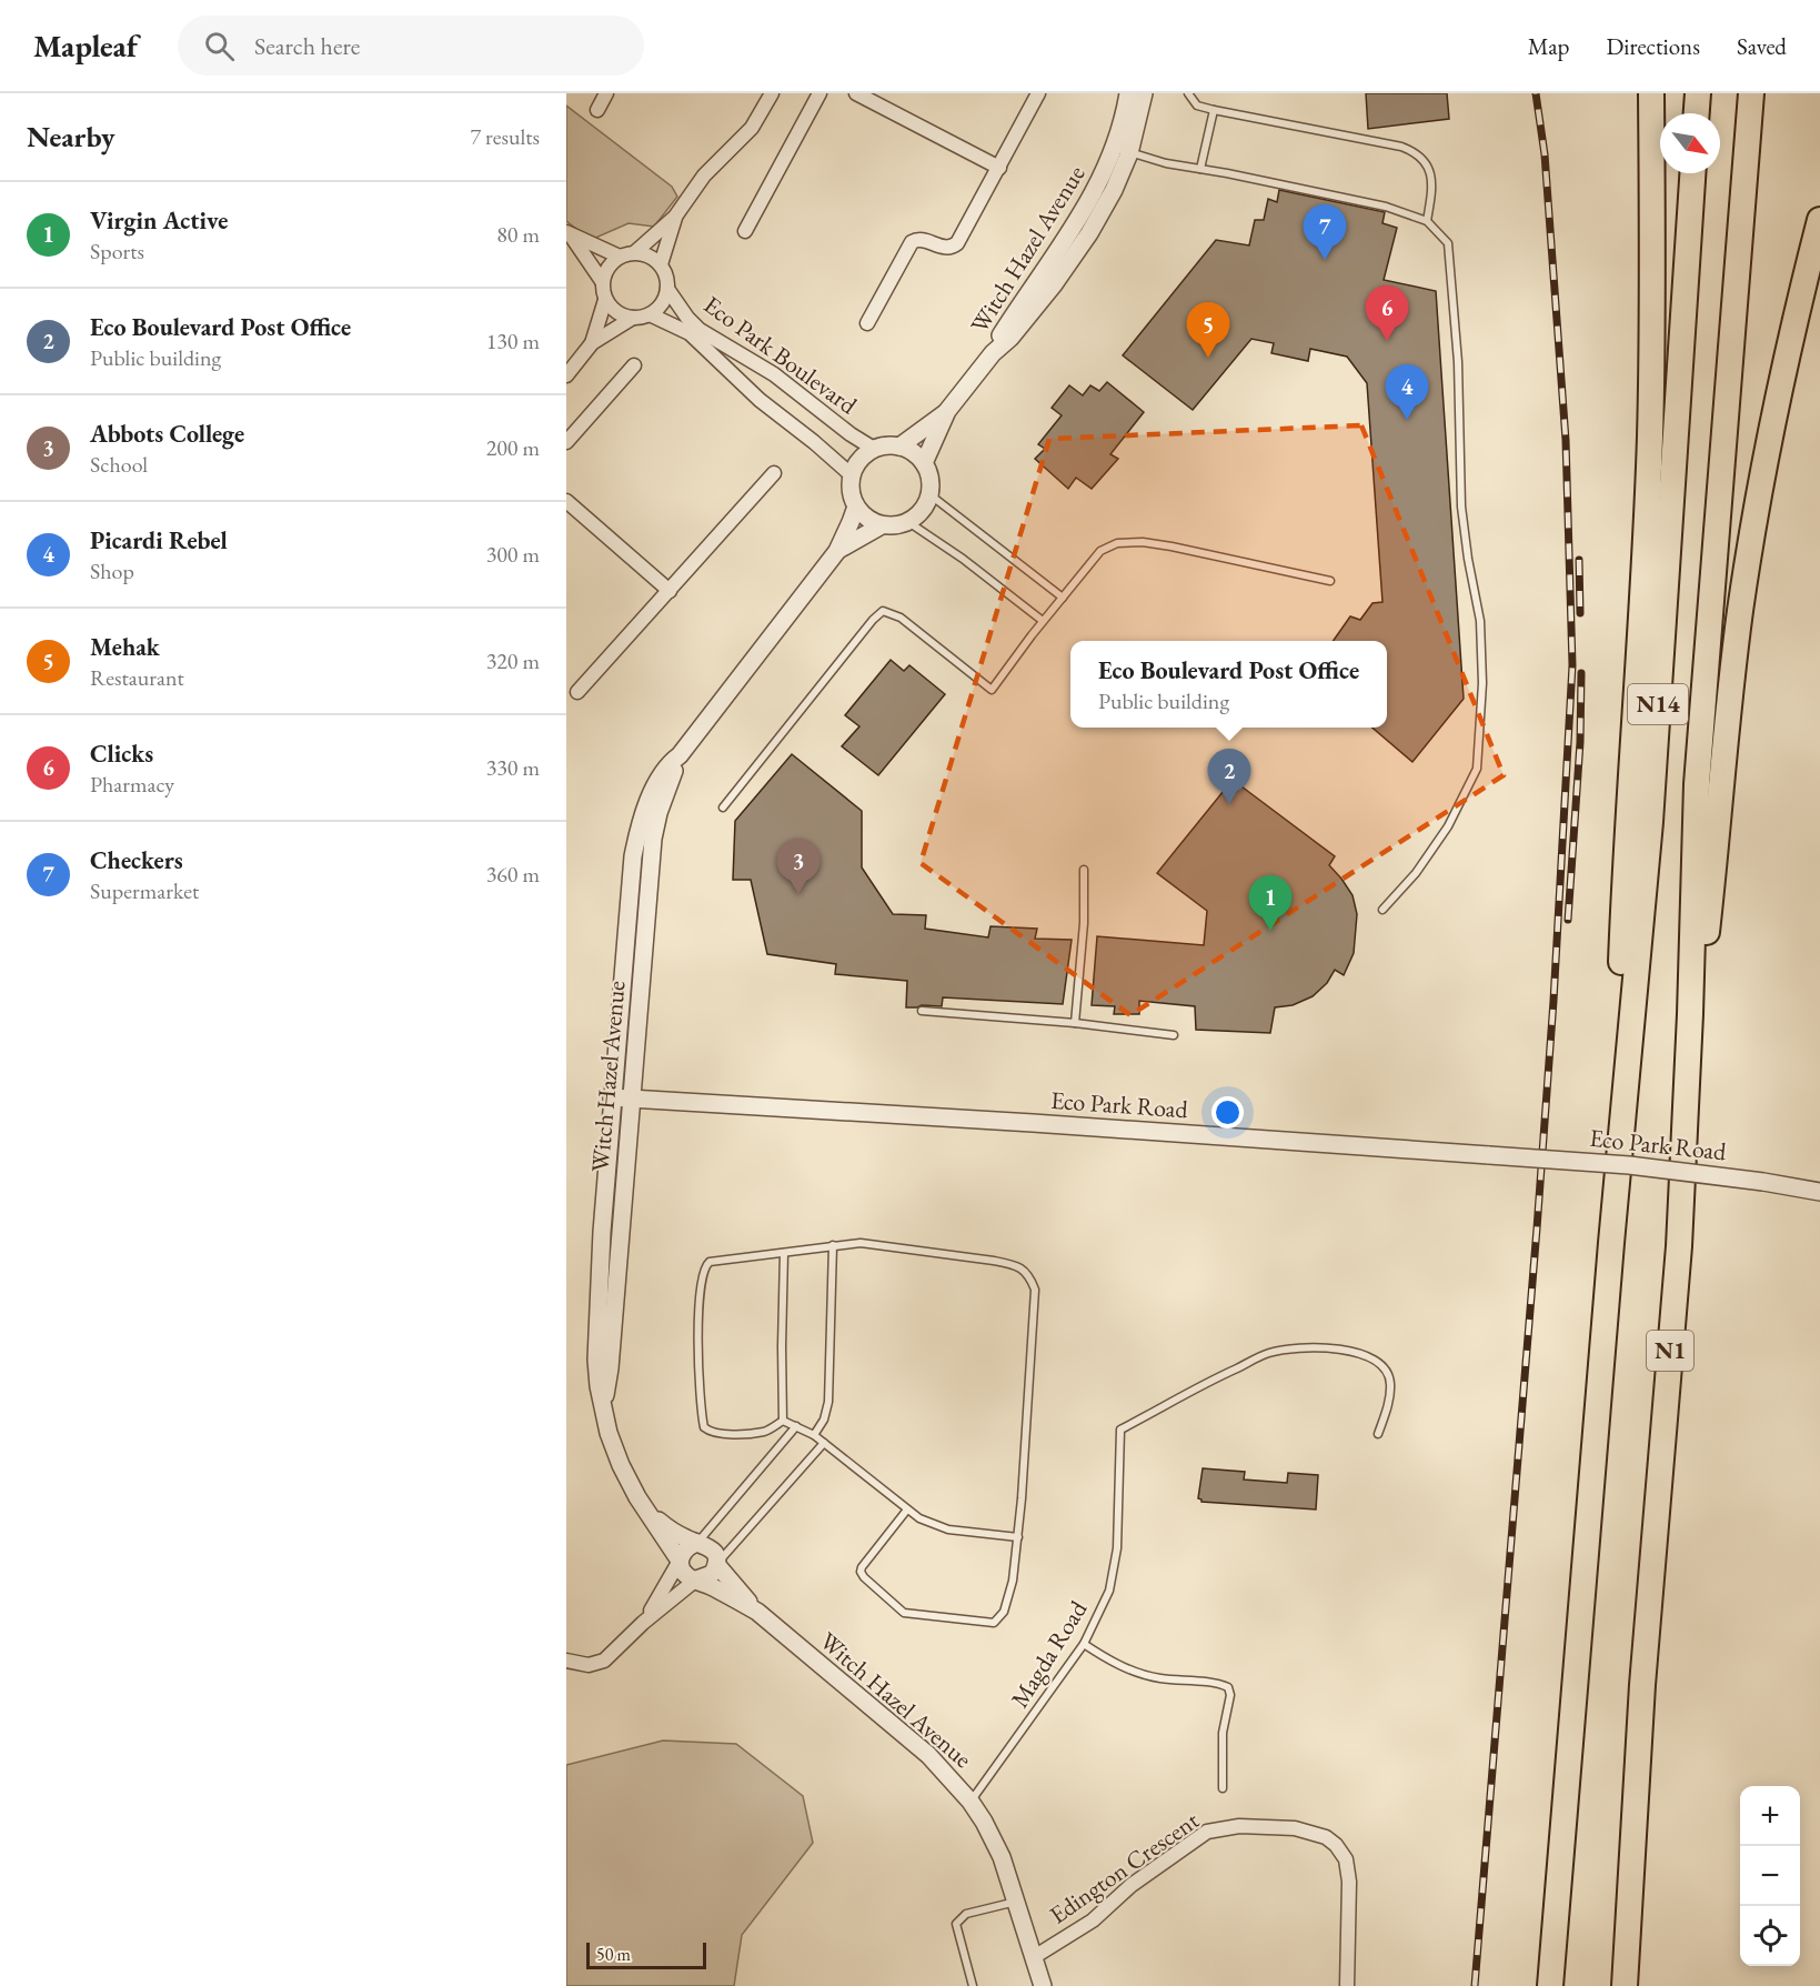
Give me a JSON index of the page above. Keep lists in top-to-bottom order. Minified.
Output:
{"streets":{"highway":["N14","N1"],"street":["Witch Hazel Avenue","Eco Park Boulevard","Eco Park Road","Edington Crescent"],"lane":["Magda Road"]},"crossings":[["Witch Hazel Avenue","Eco Park Boulevard"],["Witch Hazel Avenue","Eco Park Road"],["Witch Hazel Avenue","Magda Road"],["Witch Hazel Avenue","Edington Crescent"],["N14","N1"]],"scale_bar":"50 m","north":"bottom right","page":{"header":"Mapleaf","search":"Search here","nav":["Map","Directions","Saved"],"heading":["Nearby","7 results"],"list":[{"mark":"1","name":"Virgin Active","note":"Sports","value":"80 m"},{"mark":"2","name":"Eco Boulevard Post Office","note":"Public building","value":"130 m"},{"mark":"3","name":"Abbots College","note":"School","value":"200 m"},{"mark":"4","name":"Picardi Rebel","note":"Shop","value":"300 m"},{"mark":"5","name":"Mehak","note":"Restaurant","value":"320 m"},{"mark":"6","name":"Clicks","note":"Pharmacy","value":"330 m"},{"mark":"7","name":"Checkers","note":"Supermarket","value":"360 m"}],"pins":["7","6","5","4","2","3","1"],"popup":["Eco Boulevard Post Office","Public building"],"map_buttons":["+","−"],"scale":"50 m"}}
